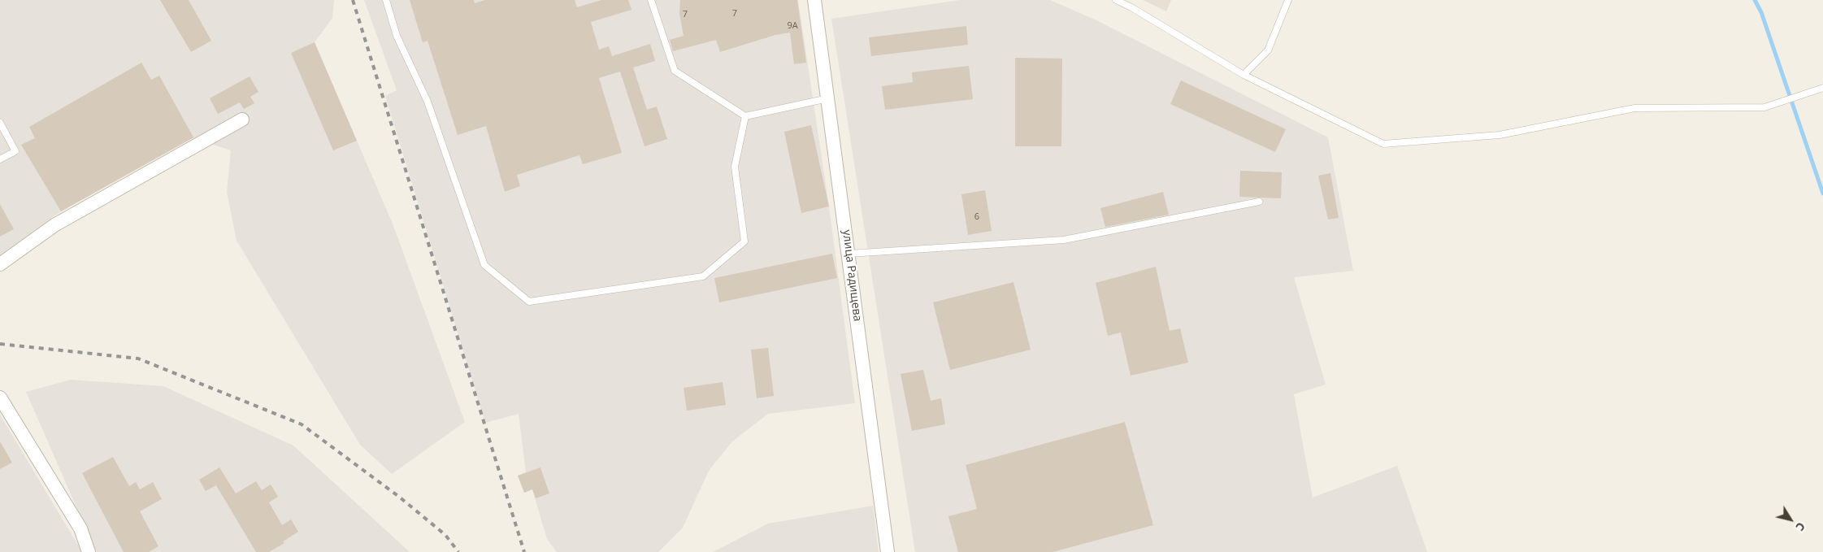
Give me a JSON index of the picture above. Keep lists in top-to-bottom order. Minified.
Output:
{"streets":{"street":["улица Радищева"]},"house_numbers":["7","7","9А","6"],"north":"bottom right"}
